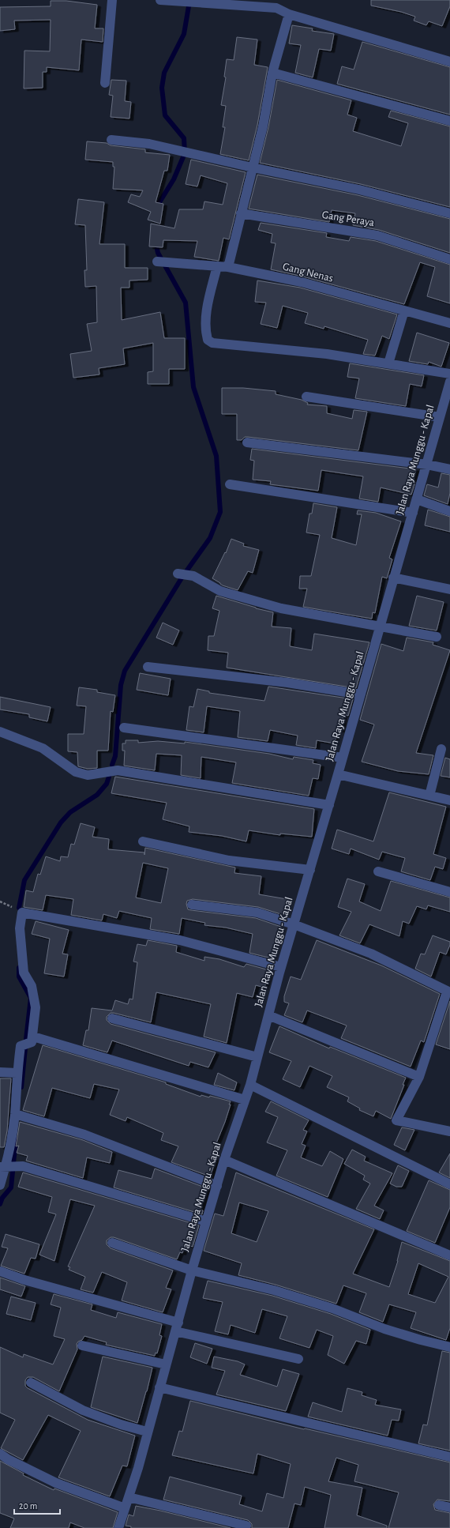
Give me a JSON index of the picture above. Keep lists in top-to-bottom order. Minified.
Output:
{"streets":{"street":["Gang Peraya","Gang Nenas","Jalan Raya Munggu - Kapal"]},"scale_bar":"20 m"}
